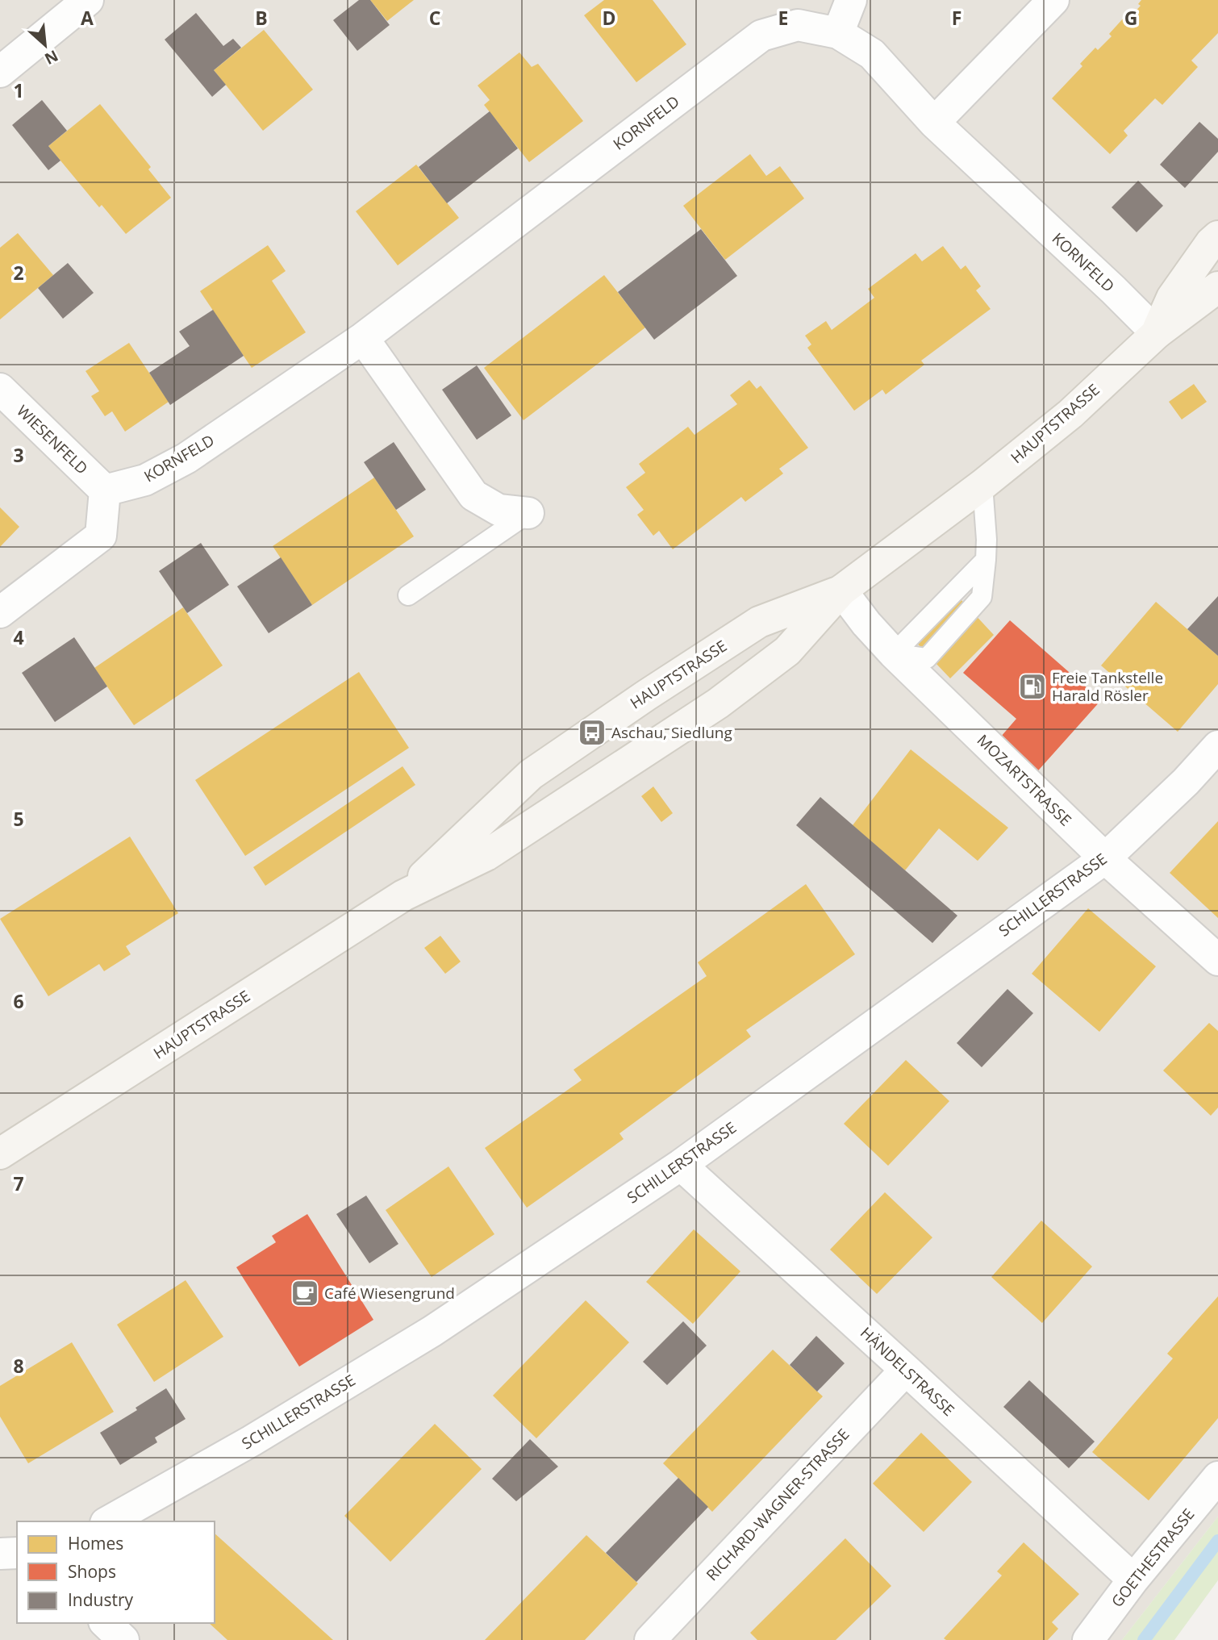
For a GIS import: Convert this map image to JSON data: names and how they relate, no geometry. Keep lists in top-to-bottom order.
{
  "streets": {
    "main road": ["HAUPTSTRASSE"],
    "street": [
      "KORNFELD",
      "WIESENFELD",
      "MOZARTSTRASSE",
      "SCHILLERSTRASSE",
      "HÄNDELSTRASSE",
      "RICHARD-WAGNER-STRASSE",
      "GOETHESTRASSE"
    ]
  },
  "crossings": [
    ["KORNFELD", "HAUPTSTRASSE"],
    ["KORNFELD", "WIESENFELD"],
    ["HAUPTSTRASSE", "MOZARTSTRASSE"],
    ["MOZARTSTRASSE", "SCHILLERSTRASSE"],
    ["SCHILLERSTRASSE", "HÄNDELSTRASSE"],
    ["HÄNDELSTRASSE", "RICHARD-WAGNER-STRASSE"],
    ["HÄNDELSTRASSE", "GOETHESTRASSE"]
  ],
  "places": {
    "fuel station": ["Freie Tankstelle Harald Rösler"],
    "bus stop": ["Aschau, Siedlung"],
    "cafe": ["Café Wiesengrund"]
  },
  "legend": ["Homes", "Shops", "Industry"],
  "north": "bottom right",
  "grid": {
    "columns": [
      "A",
      "B",
      "C",
      "D",
      "E",
      "F",
      "G"
    ],
    "rows": [
      "1",
      "2",
      "3",
      "4",
      "5",
      "6",
      "7",
      "8"
    ]
  }
}
